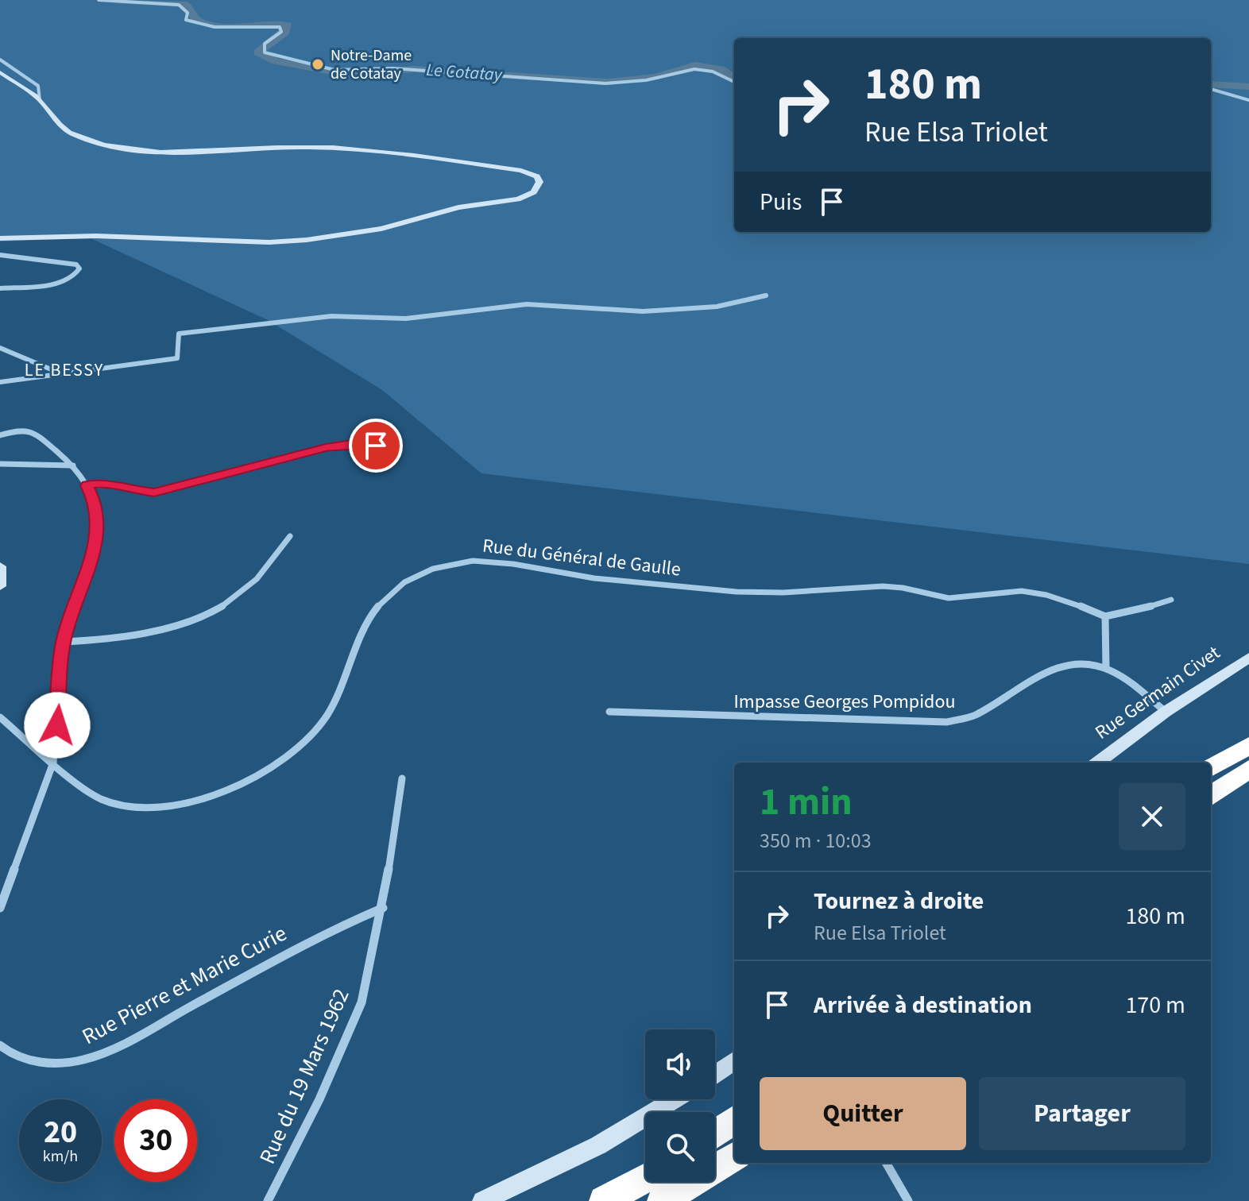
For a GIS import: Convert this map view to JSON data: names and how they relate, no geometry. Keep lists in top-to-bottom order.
{
  "streets": {
    "street": [
      "Rue du Général de Gaulle",
      "Rue Germain Civet",
      "Impasse Georges Pompidou",
      "Rue Pierre et Marie Curie",
      "Rue du 19 Mars 1962"
    ]
  },
  "crossings": [
    ["Rue Pierre et Marie Curie", "Rue du 19 Mars 1962"]
  ],
  "districts": ["LE BESSY"],
  "water": ["Le Cotatay"],
  "places": ["Notre-Dame de Cotatay"],
  "page": {
    "turn": ["180 m", "Rue Elsa Triolet"],
    "then": "Puis",
    "heading": ["1 min", "350 m · 10:03"],
    "list": [
      {
        "name": "Tournez à droite",
        "note": "Rue Elsa Triolet",
        "value": "180 m"
      },
      {
        "name": "Arrivée à destination",
        "value": "170 m"
      }
    ],
    "buttons": ["Quitter", "Partager"],
    "speed": "20 km/h",
    "limit": "30"
  }
}
